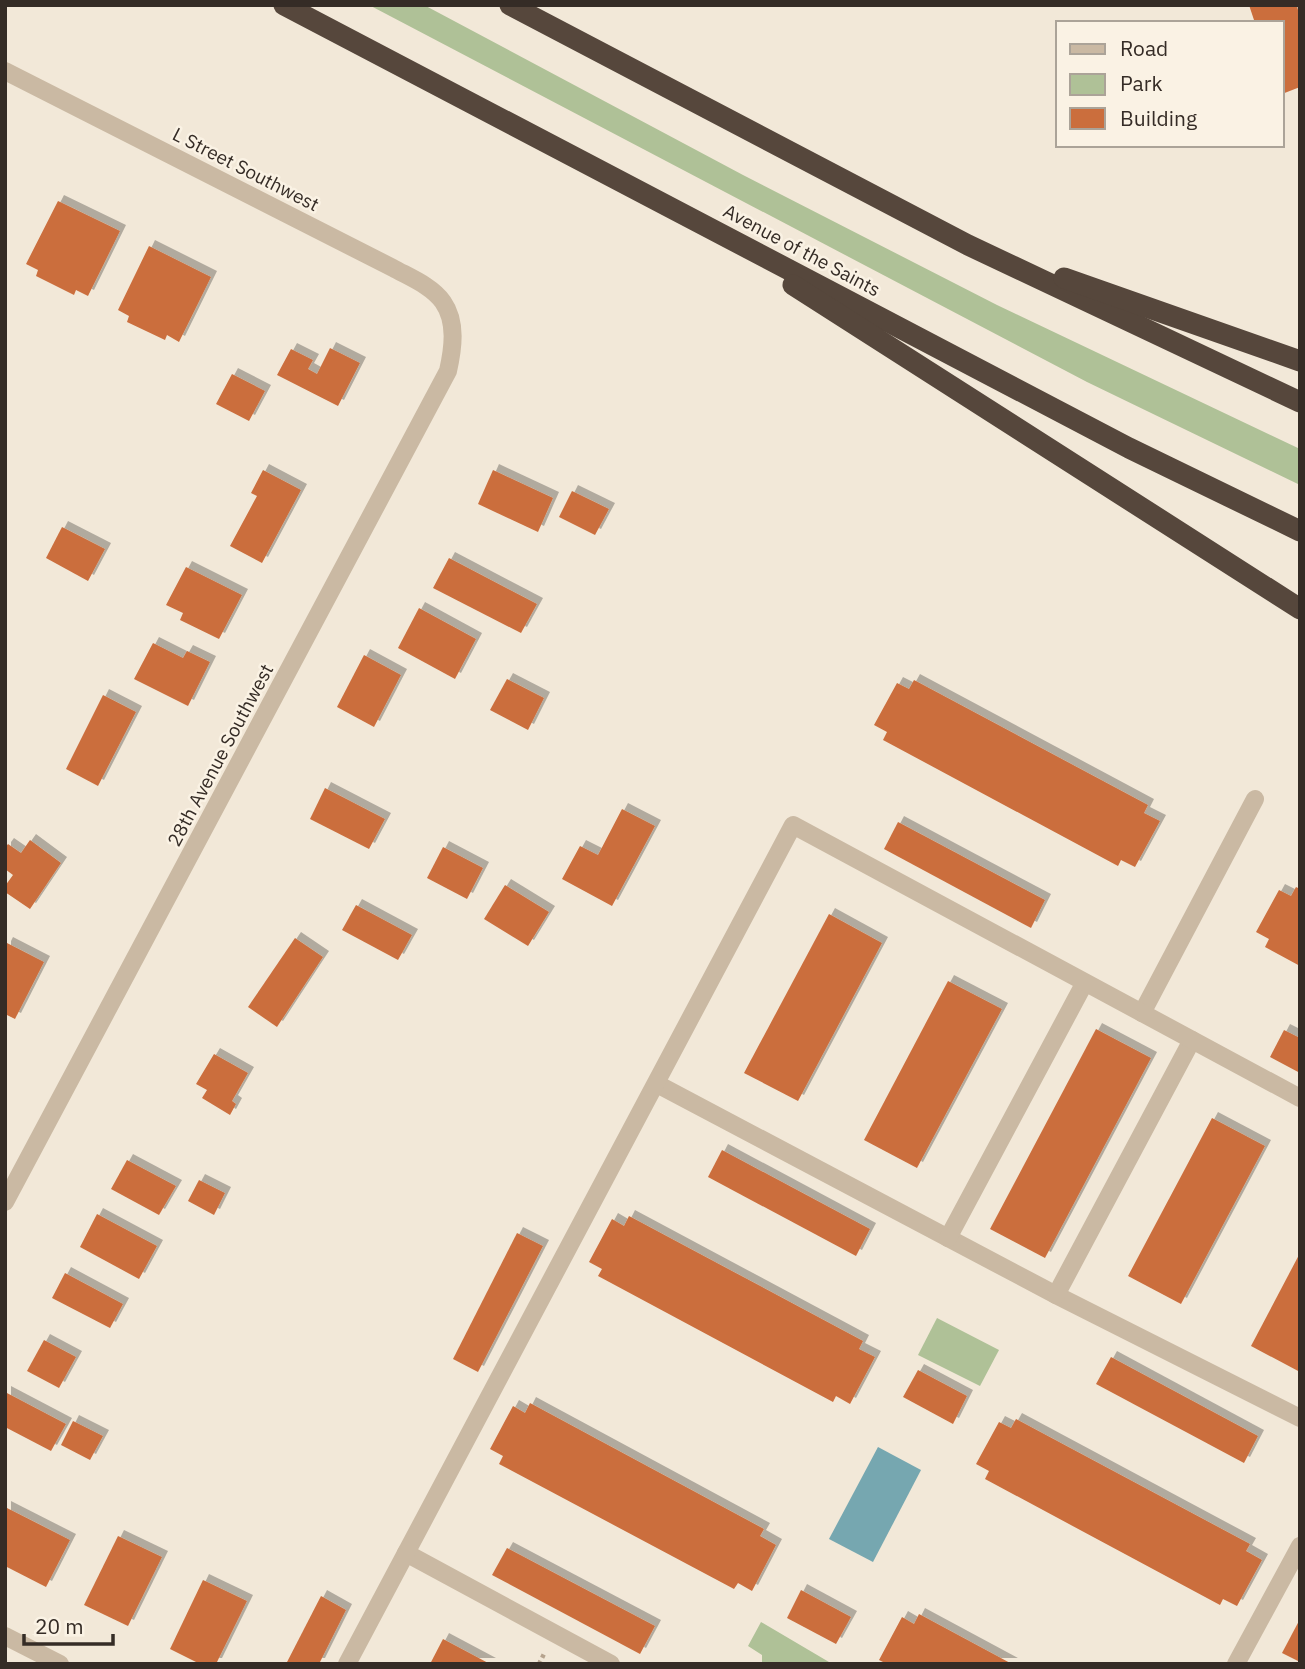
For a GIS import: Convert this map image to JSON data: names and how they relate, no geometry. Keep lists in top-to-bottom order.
{
  "streets": {
    "highway": ["Avenue of the Saints"],
    "street": ["L Street Southwest", "28th Avenue Southwest"]
  },
  "crossings": [
    ["L Street Southwest", "28th Avenue Southwest"]
  ],
  "legend": ["Road", "Park", "Building"],
  "scale_bar": "20 m"
}
